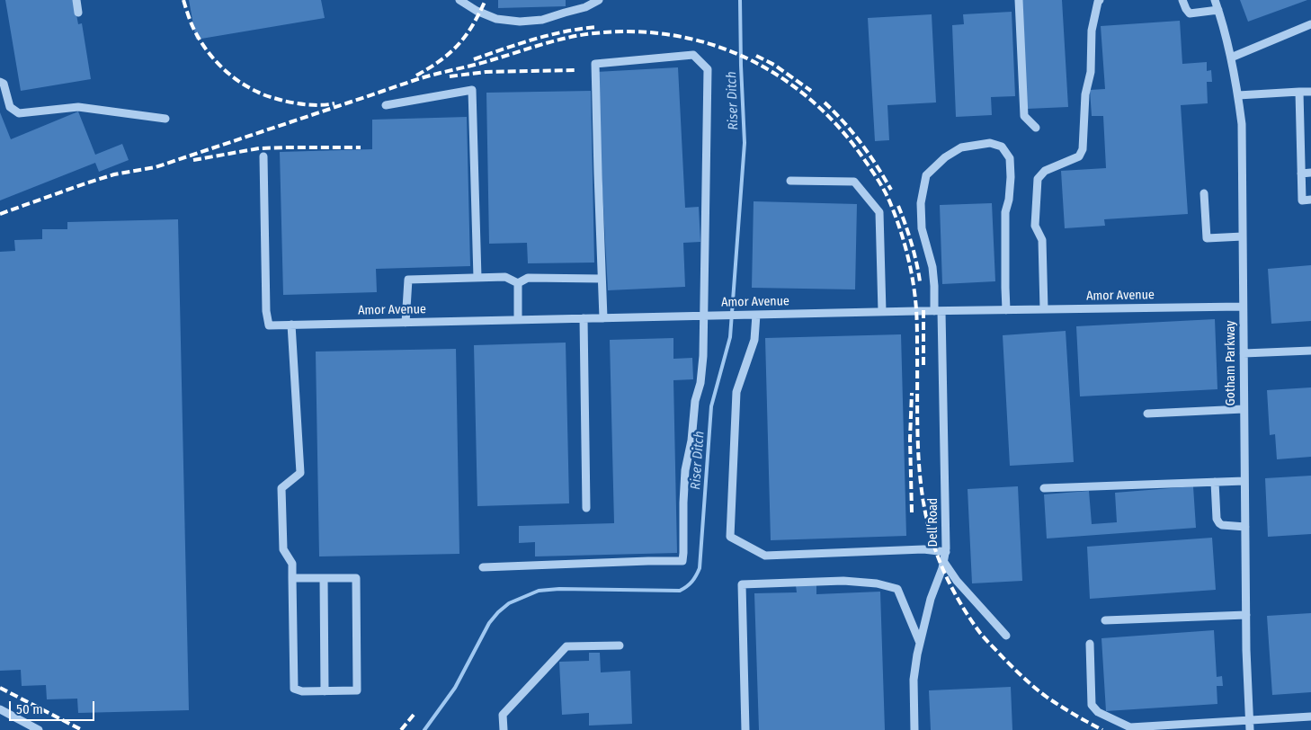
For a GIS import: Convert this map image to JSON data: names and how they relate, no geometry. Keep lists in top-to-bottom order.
{
  "streets": {
    "street": ["Amor Avenue", "Gotham Parkway", "Dell Road"]
  },
  "crossings": [
    ["Amor Avenue", "Gotham Parkway"],
    ["Amor Avenue", "Dell Road"]
  ],
  "water": ["Riser Ditch"],
  "scale_bar": "50 m"
}
